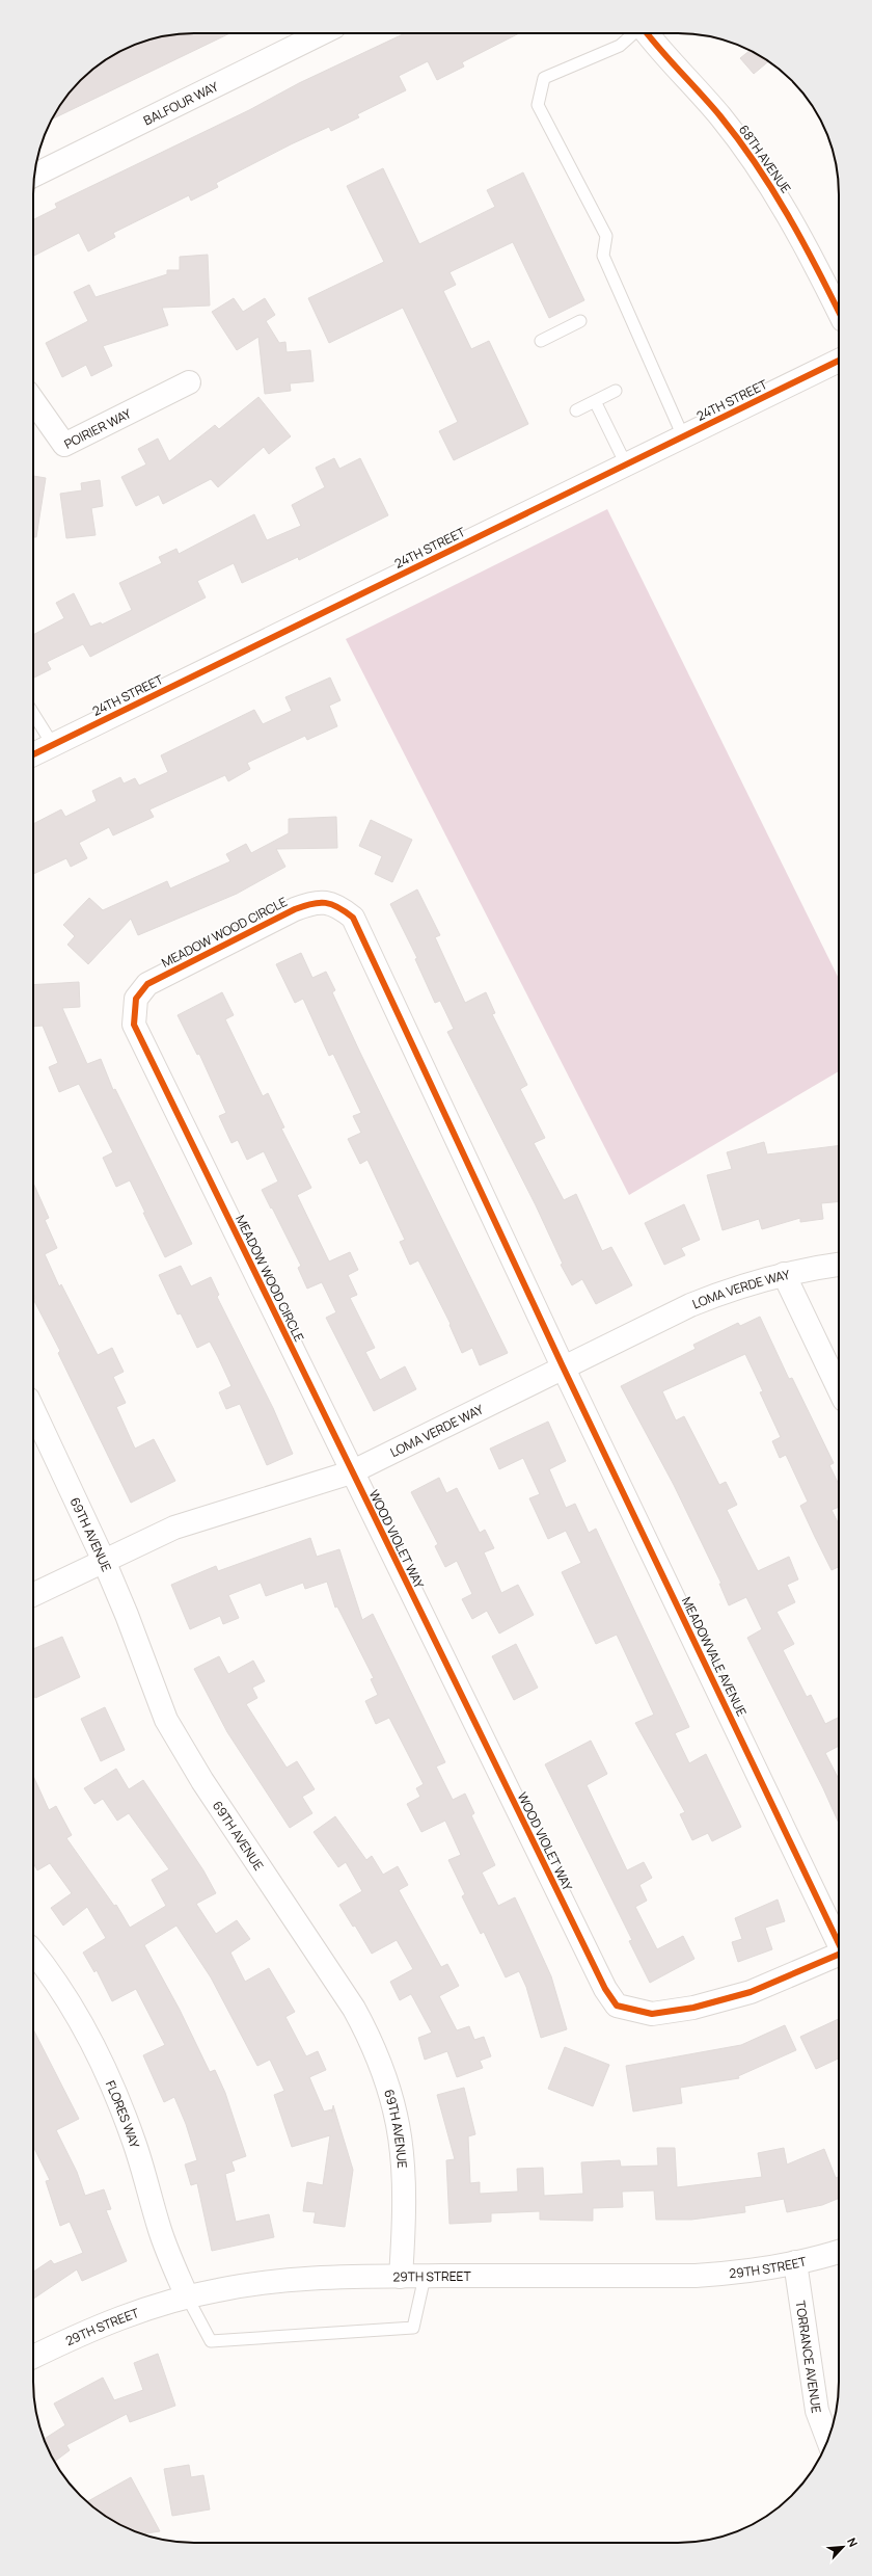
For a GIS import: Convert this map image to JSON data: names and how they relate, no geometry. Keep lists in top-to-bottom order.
{
  "streets": {
    "street": [
      "BALFOUR WAY",
      "68TH AVENUE",
      "24TH STREET",
      "POIRIER WAY",
      "MEADOW WOOD CIRCLE",
      "LOMA VERDE WAY",
      "69TH AVENUE",
      "WOOD VIOLET WAY",
      "MEADOWVALE AVENUE",
      "FLORES WAY",
      "29TH STREET",
      "TORRANCE AVENUE"
    ]
  },
  "crossings": [
    ["MEADOW WOOD CIRCLE", "LOMA VERDE WAY"],
    ["MEADOW WOOD CIRCLE", "WOOD VIOLET WAY"],
    ["MEADOW WOOD CIRCLE", "MEADOWVALE AVENUE"],
    ["LOMA VERDE WAY", "69TH AVENUE"],
    ["LOMA VERDE WAY", "WOOD VIOLET WAY"],
    ["LOMA VERDE WAY", "MEADOWVALE AVENUE"],
    ["69TH AVENUE", "29TH STREET"],
    ["FLORES WAY", "29TH STREET"],
    ["29TH STREET", "TORRANCE AVENUE"]
  ],
  "north": "top right"
}
